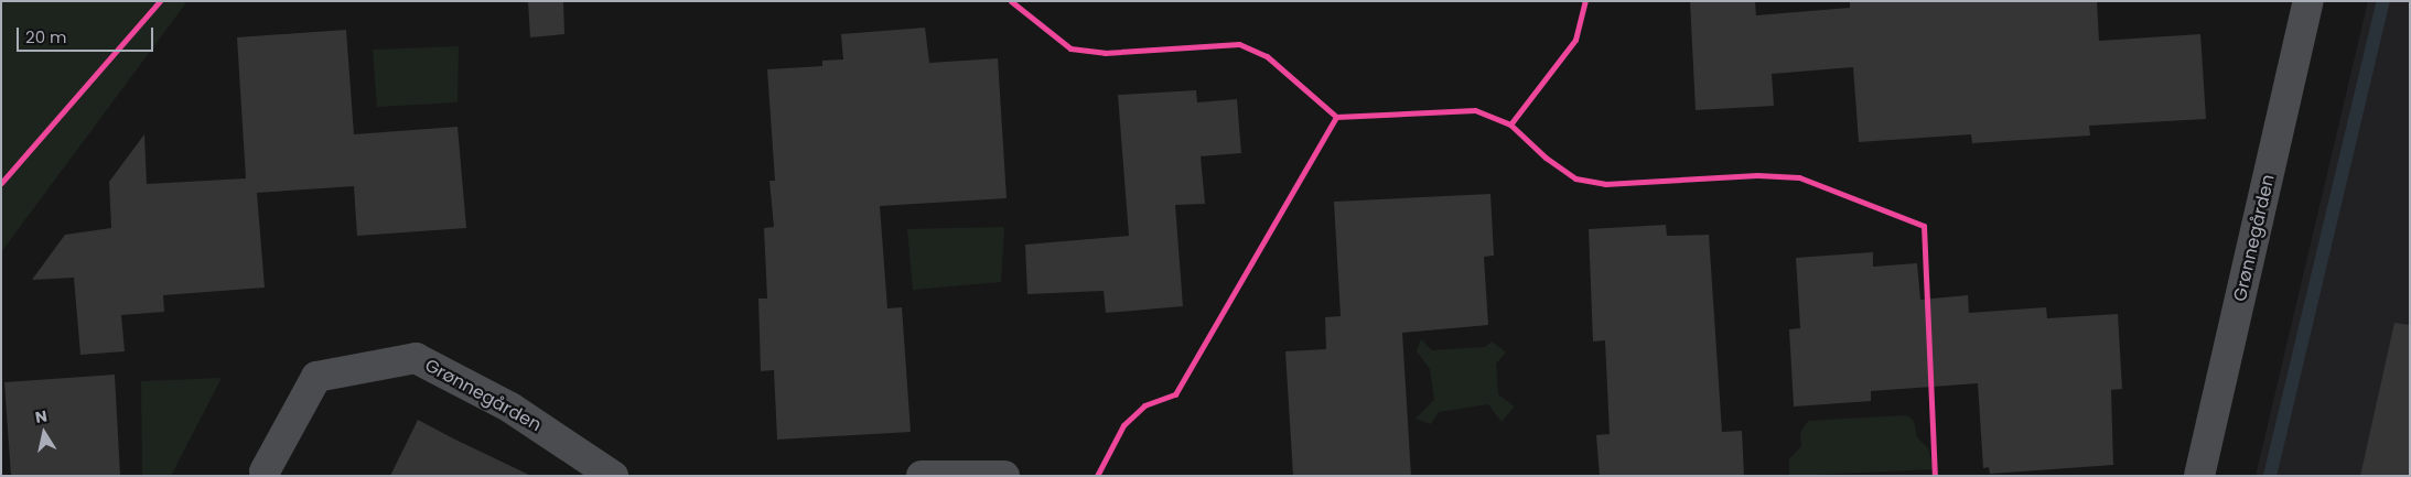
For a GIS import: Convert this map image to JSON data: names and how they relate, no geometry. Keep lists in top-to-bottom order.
{
  "streets": {
    "street": ["Grønnegården"]
  },
  "scale_bar": "20 m",
  "north": "top"
}
